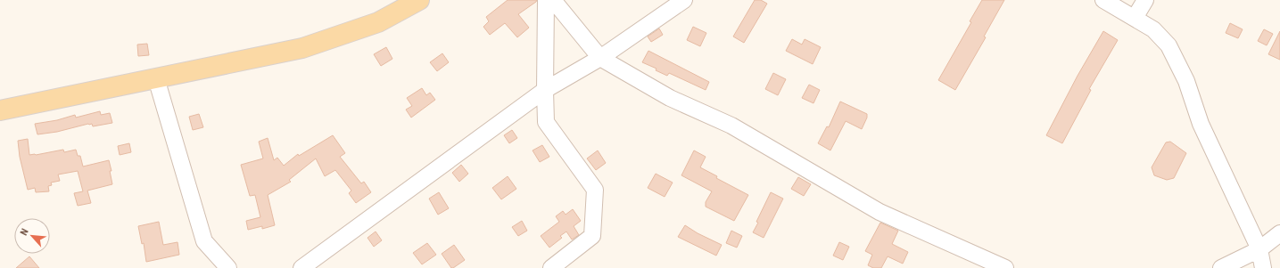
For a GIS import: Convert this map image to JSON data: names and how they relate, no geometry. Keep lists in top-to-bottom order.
{
  "north": "top left"
}
